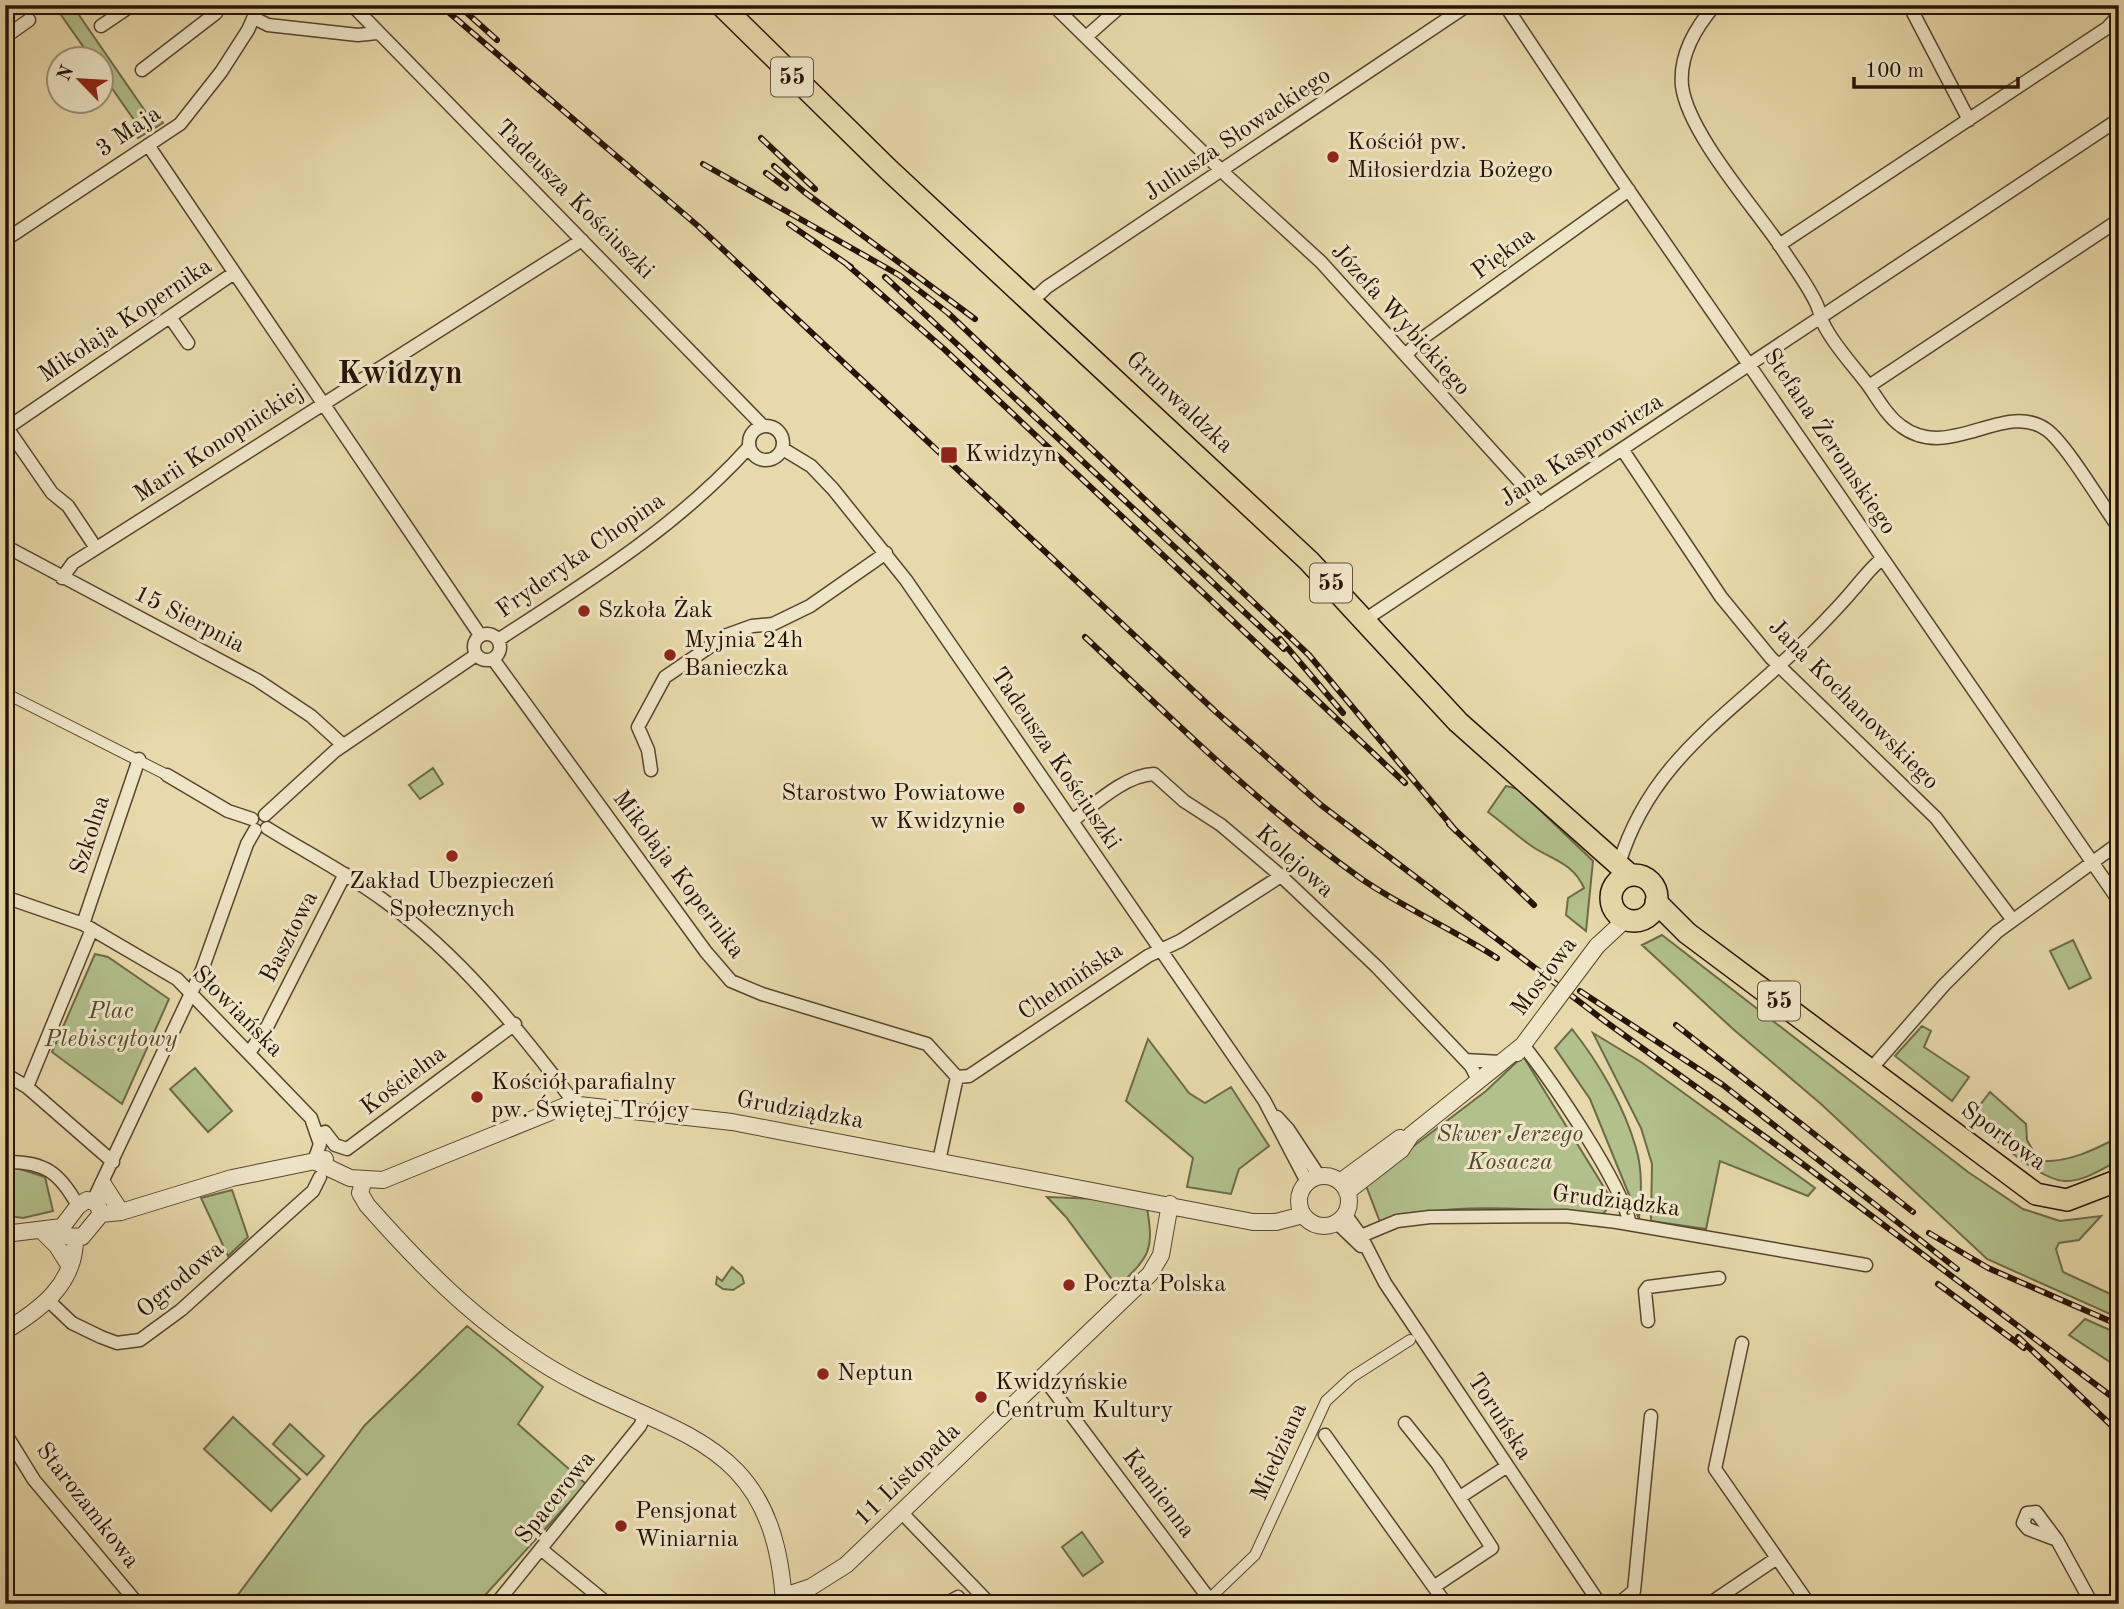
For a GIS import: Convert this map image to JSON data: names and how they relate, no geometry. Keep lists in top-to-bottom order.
{
  "streets": {
    "main road": ["55", "Grunwaldzka", "Sportowa"],
    "street": [
      "3 Maja",
      "Juliusza Słowackiego",
      "Tadeusza Kościuszki",
      "Piękna",
      "Józefa Wybickiego",
      "Mikołaja Kopernika",
      "Stefana Żeromskiego",
      "Marii Konopnickiej",
      "Jana Kasprowicza",
      "Fryderyka Chopina",
      "15 Sierpnia",
      "Jana Kochanowskiego",
      "Szkolna",
      "Kolejowa",
      "Basztowa",
      "Mostowa",
      "Chełmińska",
      "Słowiańska",
      "Kościelna",
      "Grudziądzka",
      "Ogrodowa",
      "Toruńska",
      "Miedziana",
      "11 Listopada",
      "Kamienna",
      "Spacerowa",
      "Starozamkowa"
    ]
  },
  "crossings": [
    ["55", "Grunwaldzka"],
    ["55", "Mostowa"],
    ["55", "Sportowa"],
    ["3 Maja", "Mikołaja Kopernika"],
    ["Juliusza Słowackiego", "Józefa Wybickiego"],
    ["Juliusza Słowackiego", "Grunwaldzka"],
    ["Tadeusza Kościuszki", "Marii Konopnickiej"],
    ["Tadeusza Kościuszki", "Fryderyka Chopina"],
    ["Tadeusza Kościuszki", "Kolejowa"],
    ["Tadeusza Kościuszki", "Chełmińska"],
    ["Piękna", "Józefa Wybickiego"],
    ["Piękna", "Stefana Żeromskiego"],
    ["Józefa Wybickiego", "Jana Kasprowicza"],
    ["Mikołaja Kopernika", "Marii Konopnickiej"],
    ["Mikołaja Kopernika", "Fryderyka Chopina"],
    ["Mikołaja Kopernika", "Chełmińska"],
    ["Grunwaldzka", "Jana Kasprowicza"],
    ["Grunwaldzka", "Mostowa"],
    ["Stefana Żeromskiego", "Jana Kasprowicza"],
    ["Marii Konopnickiej", "15 Sierpnia"],
    ["Jana Kasprowicza", "Jana Kochanowskiego"],
    ["Szkolna", "Słowiańska"],
    ["Kolejowa", "Mostowa"],
    ["Kolejowa", "Chełmińska"],
    ["Basztowa", "Słowiańska"],
    ["Słowiańska", "Kościelna"],
    ["Grudziądzka", "Toruńska"],
    ["Grudziądzka", "11 Listopada"],
    ["Miedziana", "Kamienna"],
    ["11 Listopada", "Kamienna"]
  ],
  "districts": ["Kwidzyn"],
  "parks": ["Plac Plebiscytowy", "Skwer Jerzego Kosacza"],
  "places": {
    "other": [
      "Kościół pw. Miłosierdzia Bożego",
      "Szkoła Żak",
      "Myjnia 24h Banieczka",
      "Starostwo Powiatowe w Kwidzynie",
      "Zakład Ubezpieczeń Społecznych",
      "Kościół parafialny pw. Świętej Trójcy",
      "Poczta Polska",
      "Neptun",
      "Kwidzyńskie Centrum Kultury",
      "Pensjonat Winiarnia"
    ],
    "transit": ["Kwidzyn"]
  },
  "scale_bar": "100 m",
  "north": "top left"
}
